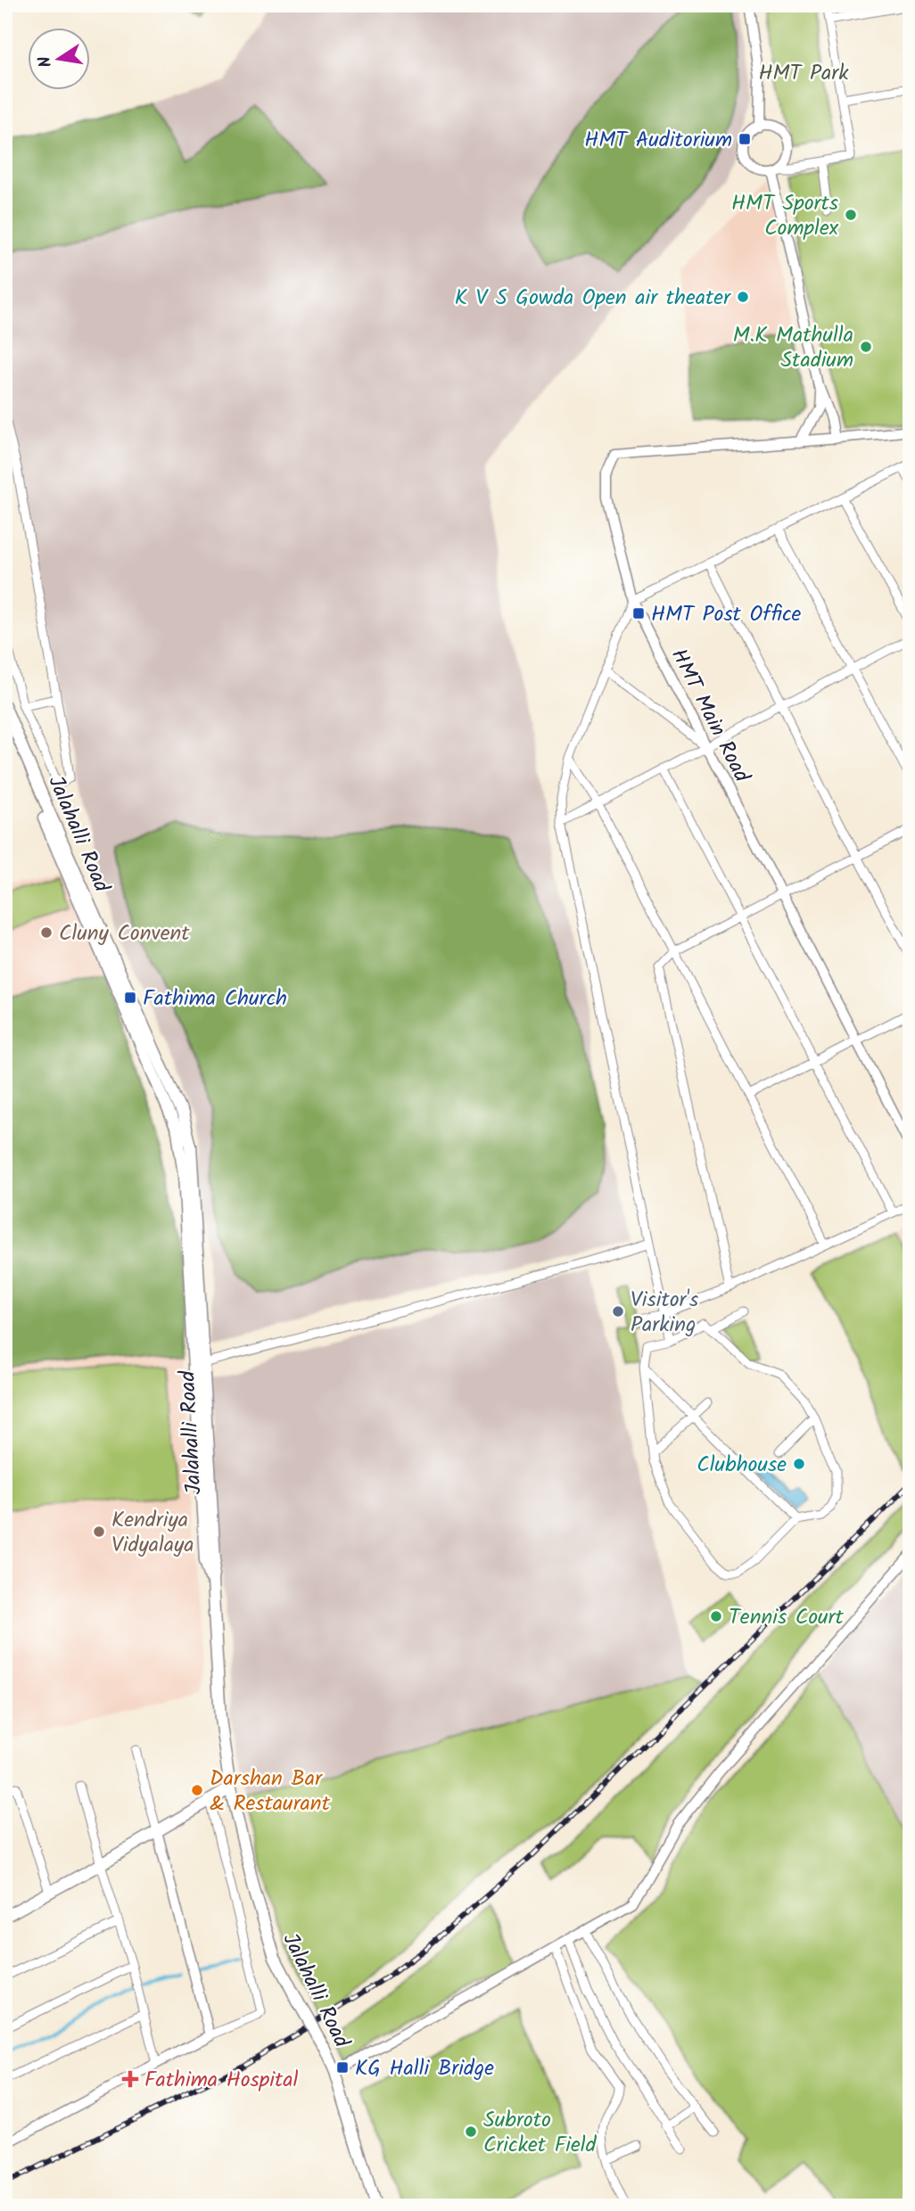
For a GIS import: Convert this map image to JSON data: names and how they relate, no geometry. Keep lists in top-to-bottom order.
{
  "streets": {
    "main road": ["Jalahalli Road"],
    "street": ["HMT Main Road"]
  },
  "parks": ["HMT Park"],
  "places": {
    "transit": [
      "HMT Auditorium",
      "HMT Post Office",
      "Fathima Church",
      "KG Halli Bridge"
    ],
    "other": [
      "HMT Sports Complex",
      "K V S Gowda Open air theater",
      "M.K Mathulla Stadium",
      "Cluny Convent",
      "Visitor's Parking",
      "Clubhouse",
      "Kendriya Vidyalaya",
      "Tennis Court",
      "Darshan Bar & Restaurant",
      "Subroto Cricket Field"
    ],
    "health": ["Fathima Hospital"]
  },
  "north": "left"
}
